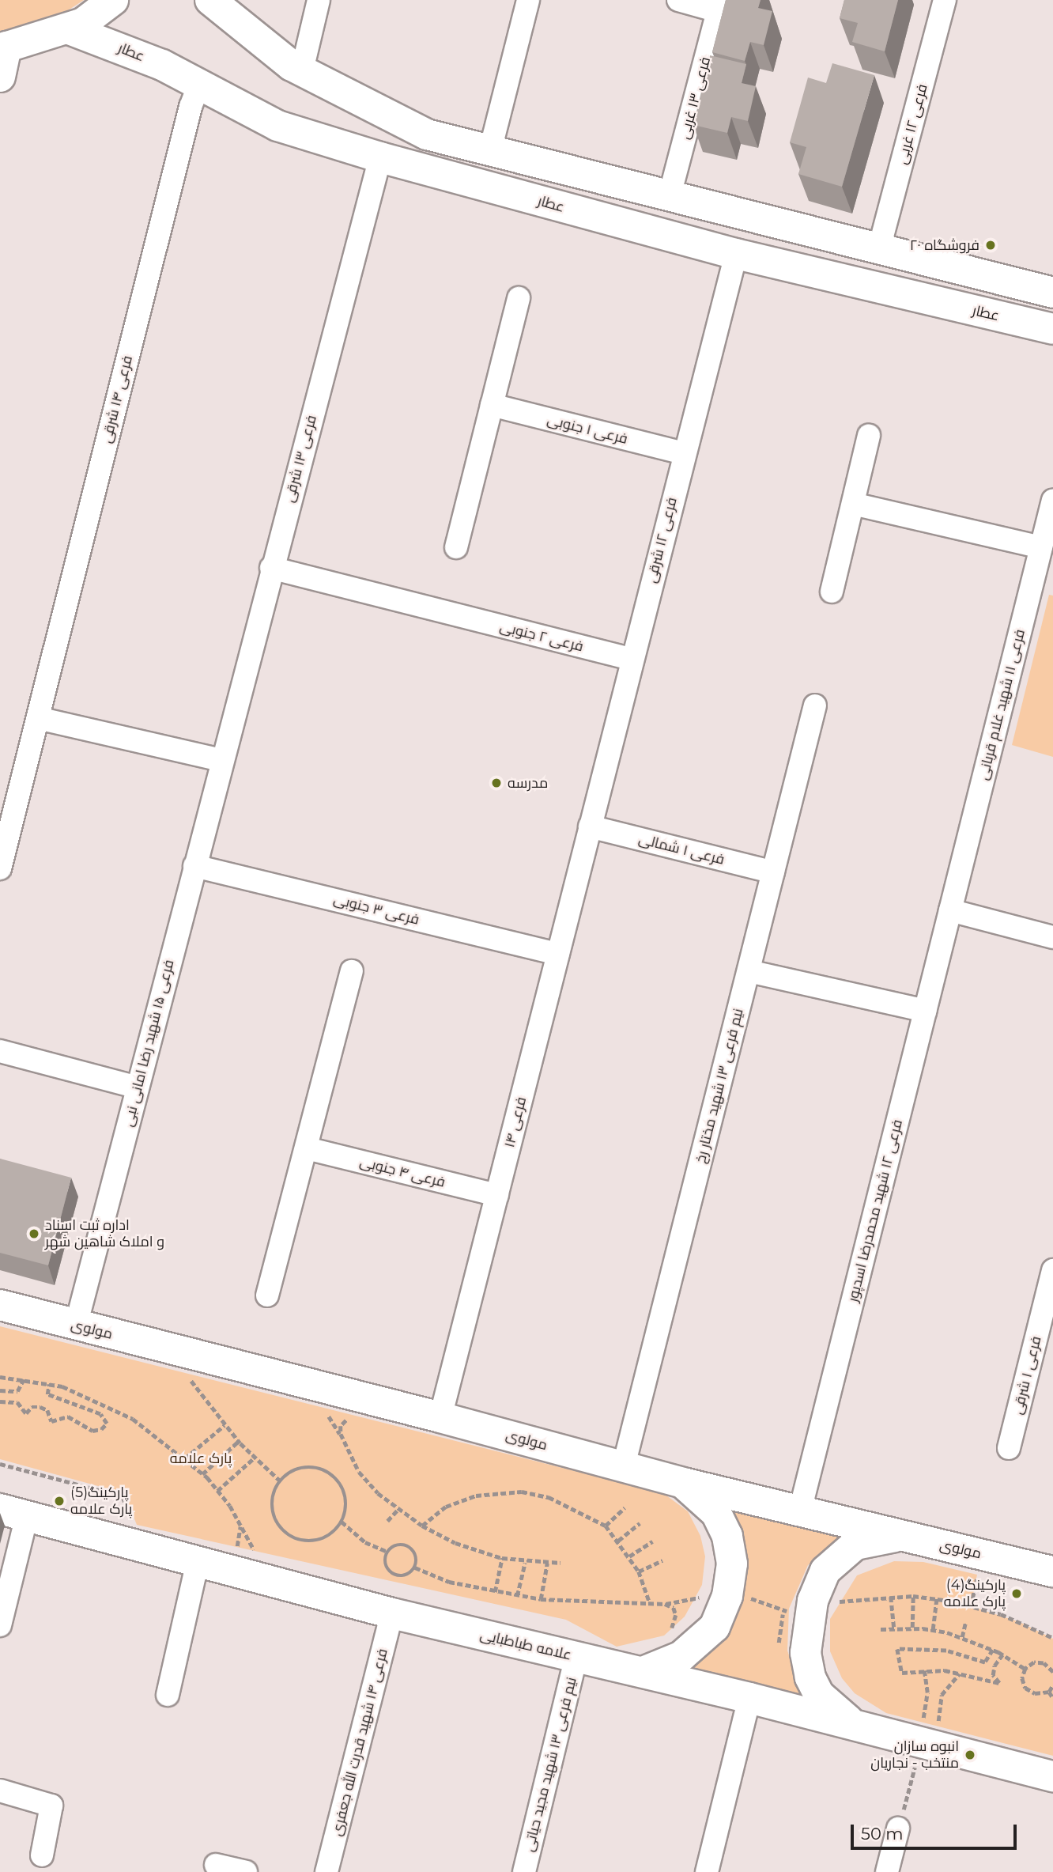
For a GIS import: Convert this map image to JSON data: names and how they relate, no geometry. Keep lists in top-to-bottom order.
{
  "streets": {
    "street": [
      "عطار",
      "فرعی ۱۳ غربی",
      "فرعی ۱۲ غربی",
      "فرعی ۱۴ شرقی",
      "فرعی ۱ جنوبی",
      "فرعی ۱۳ شرقی",
      "فرعی ۱۲ شرقی",
      "فرعی ۲ جنوبی",
      "فرعی ۱۱ شهید غلام قربانی",
      "فرعی ۱ شمالی",
      "فرعی ۳ جنوبی",
      "فرعی ۱۵ شهید رضا امانی نبی",
      "نیم فرعی ۱۳ شهید مختار رخ",
      "فرعی ۱۴",
      "فرعی ۴ جنوبی",
      "فرعی ۱۲ شهید محمدرضا اسدپور",
      "مولوی",
      "فرعی ۱ شرقی",
      "علامه طباطبایی",
      "فرعی ۱۴ شهید قدرت الله جعفری",
      "نیم فرعی ۱۳ شهید مجید حیاتی"
    ]
  },
  "crossings": [
    ["عطار", "فرعی ۱۴ شرقی"],
    ["عطار", "فرعی ۱۳ شرقی"],
    ["عطار", "فرعی ۱۲ شرقی"],
    ["فرعی ۱ جنوبی", "فرعی ۱۲ شرقی"],
    ["فرعی ۱۳ شرقی", "فرعی ۲ جنوبی"],
    ["فرعی ۱۳ شرقی", "فرعی ۱۵ شهید رضا امانی نبی"],
    ["فرعی ۱۲ شرقی", "فرعی ۲ جنوبی"],
    ["فرعی ۱۲ شرقی", "فرعی ۱ شمالی"],
    ["فرعی ۱۲ شرقی", "فرعی ۱۴"],
    ["فرعی ۱۱ شهید غلام قربانی", "فرعی ۱۲ شهید محمدرضا اسدپور"],
    ["فرعی ۱ شمالی", "نیم فرعی ۱۳ شهید مختار رخ"],
    ["فرعی ۱ شمالی", "فرعی ۱۴"],
    ["فرعی ۳ جنوبی", "فرعی ۱۵ شهید رضا امانی نبی"],
    ["فرعی ۳ جنوبی", "فرعی ۱۴"],
    ["فرعی ۱۵ شهید رضا امانی نبی", "مولوی"],
    ["نیم فرعی ۱۳ شهید مختار رخ", "مولوی"],
    ["فرعی ۱۴", "فرعی ۴ جنوبی"],
    ["فرعی ۱۴", "مولوی"],
    ["فرعی ۱۲ شهید محمدرضا اسدپور", "مولوی"],
    ["علامه طباطبایی", "فرعی ۱۴ شهید قدرت الله جعفری"],
    ["علامه طباطبایی", "نیم فرعی ۱۳ شهید مجید حیاتی"]
  ],
  "parks": ["پارک علامه"],
  "places": [
    "فروشگاه ۲۰",
    "مدرسه",
    "اداره ثبت اسناد و املاک شاهین شهر",
    "پارکینگ(5) پارک علامه",
    "پارکینگ(4) پارک علامه",
    "انبوه سازان منتخب - نجاریان"
  ],
  "scale_bar": "50 m"
}
